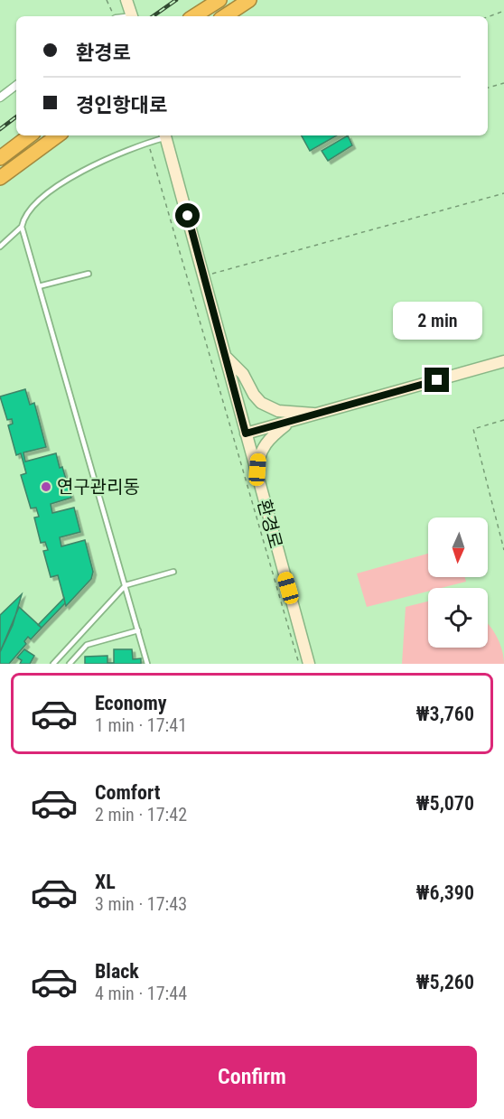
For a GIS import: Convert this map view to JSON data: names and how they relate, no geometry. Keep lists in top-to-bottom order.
{
  "streets": {
    "street": ["환경로"]
  },
  "places": ["연구관리동"],
  "north": "bottom",
  "page": {
    "banner": ["환경로", "경인항대로"],
    "bubble": "2 min",
    "list": [
      {
        "name": "Economy",
        "note": "1 min · 17:41",
        "value": "₩3,760"
      },
      {
        "name": "Comfort",
        "note": "2 min · 17:42",
        "value": "₩5,070"
      },
      {
        "name": "XL",
        "note": "3 min · 17:43",
        "value": "₩6,390"
      },
      {
        "name": "Black",
        "note": "4 min · 17:44",
        "value": "₩5,260"
      }
    ],
    "buttons": "Confirm"
  }
}
